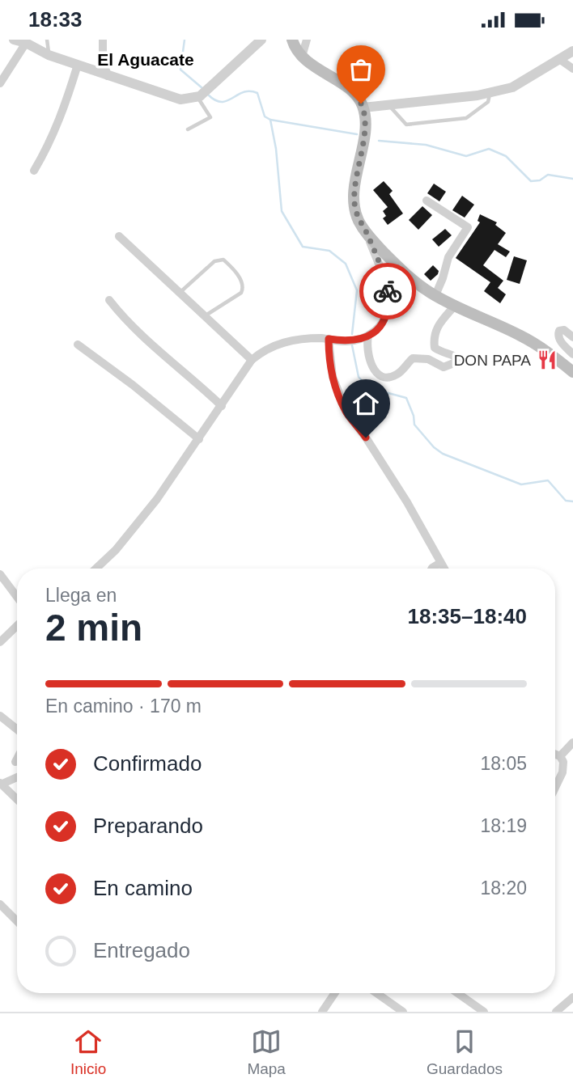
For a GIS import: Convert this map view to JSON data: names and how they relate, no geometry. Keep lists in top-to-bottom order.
{
  "districts": ["El Aguacate"],
  "places": {
    "restaurant": ["DON PAPA"]
  },
  "page": {
    "status": "18:33",
    "heading": ["2 min", "Llega en", "18:35–18:40"],
    "bar": "En camino · 170 m",
    "list": [
      ["Confirmado", "18:05"],
      ["Preparando", "18:19"],
      ["En camino", "18:20"],
      "Entregado"
    ],
    "tabs": ["Inicio", "Mapa", "Guardados"]
  }
}
